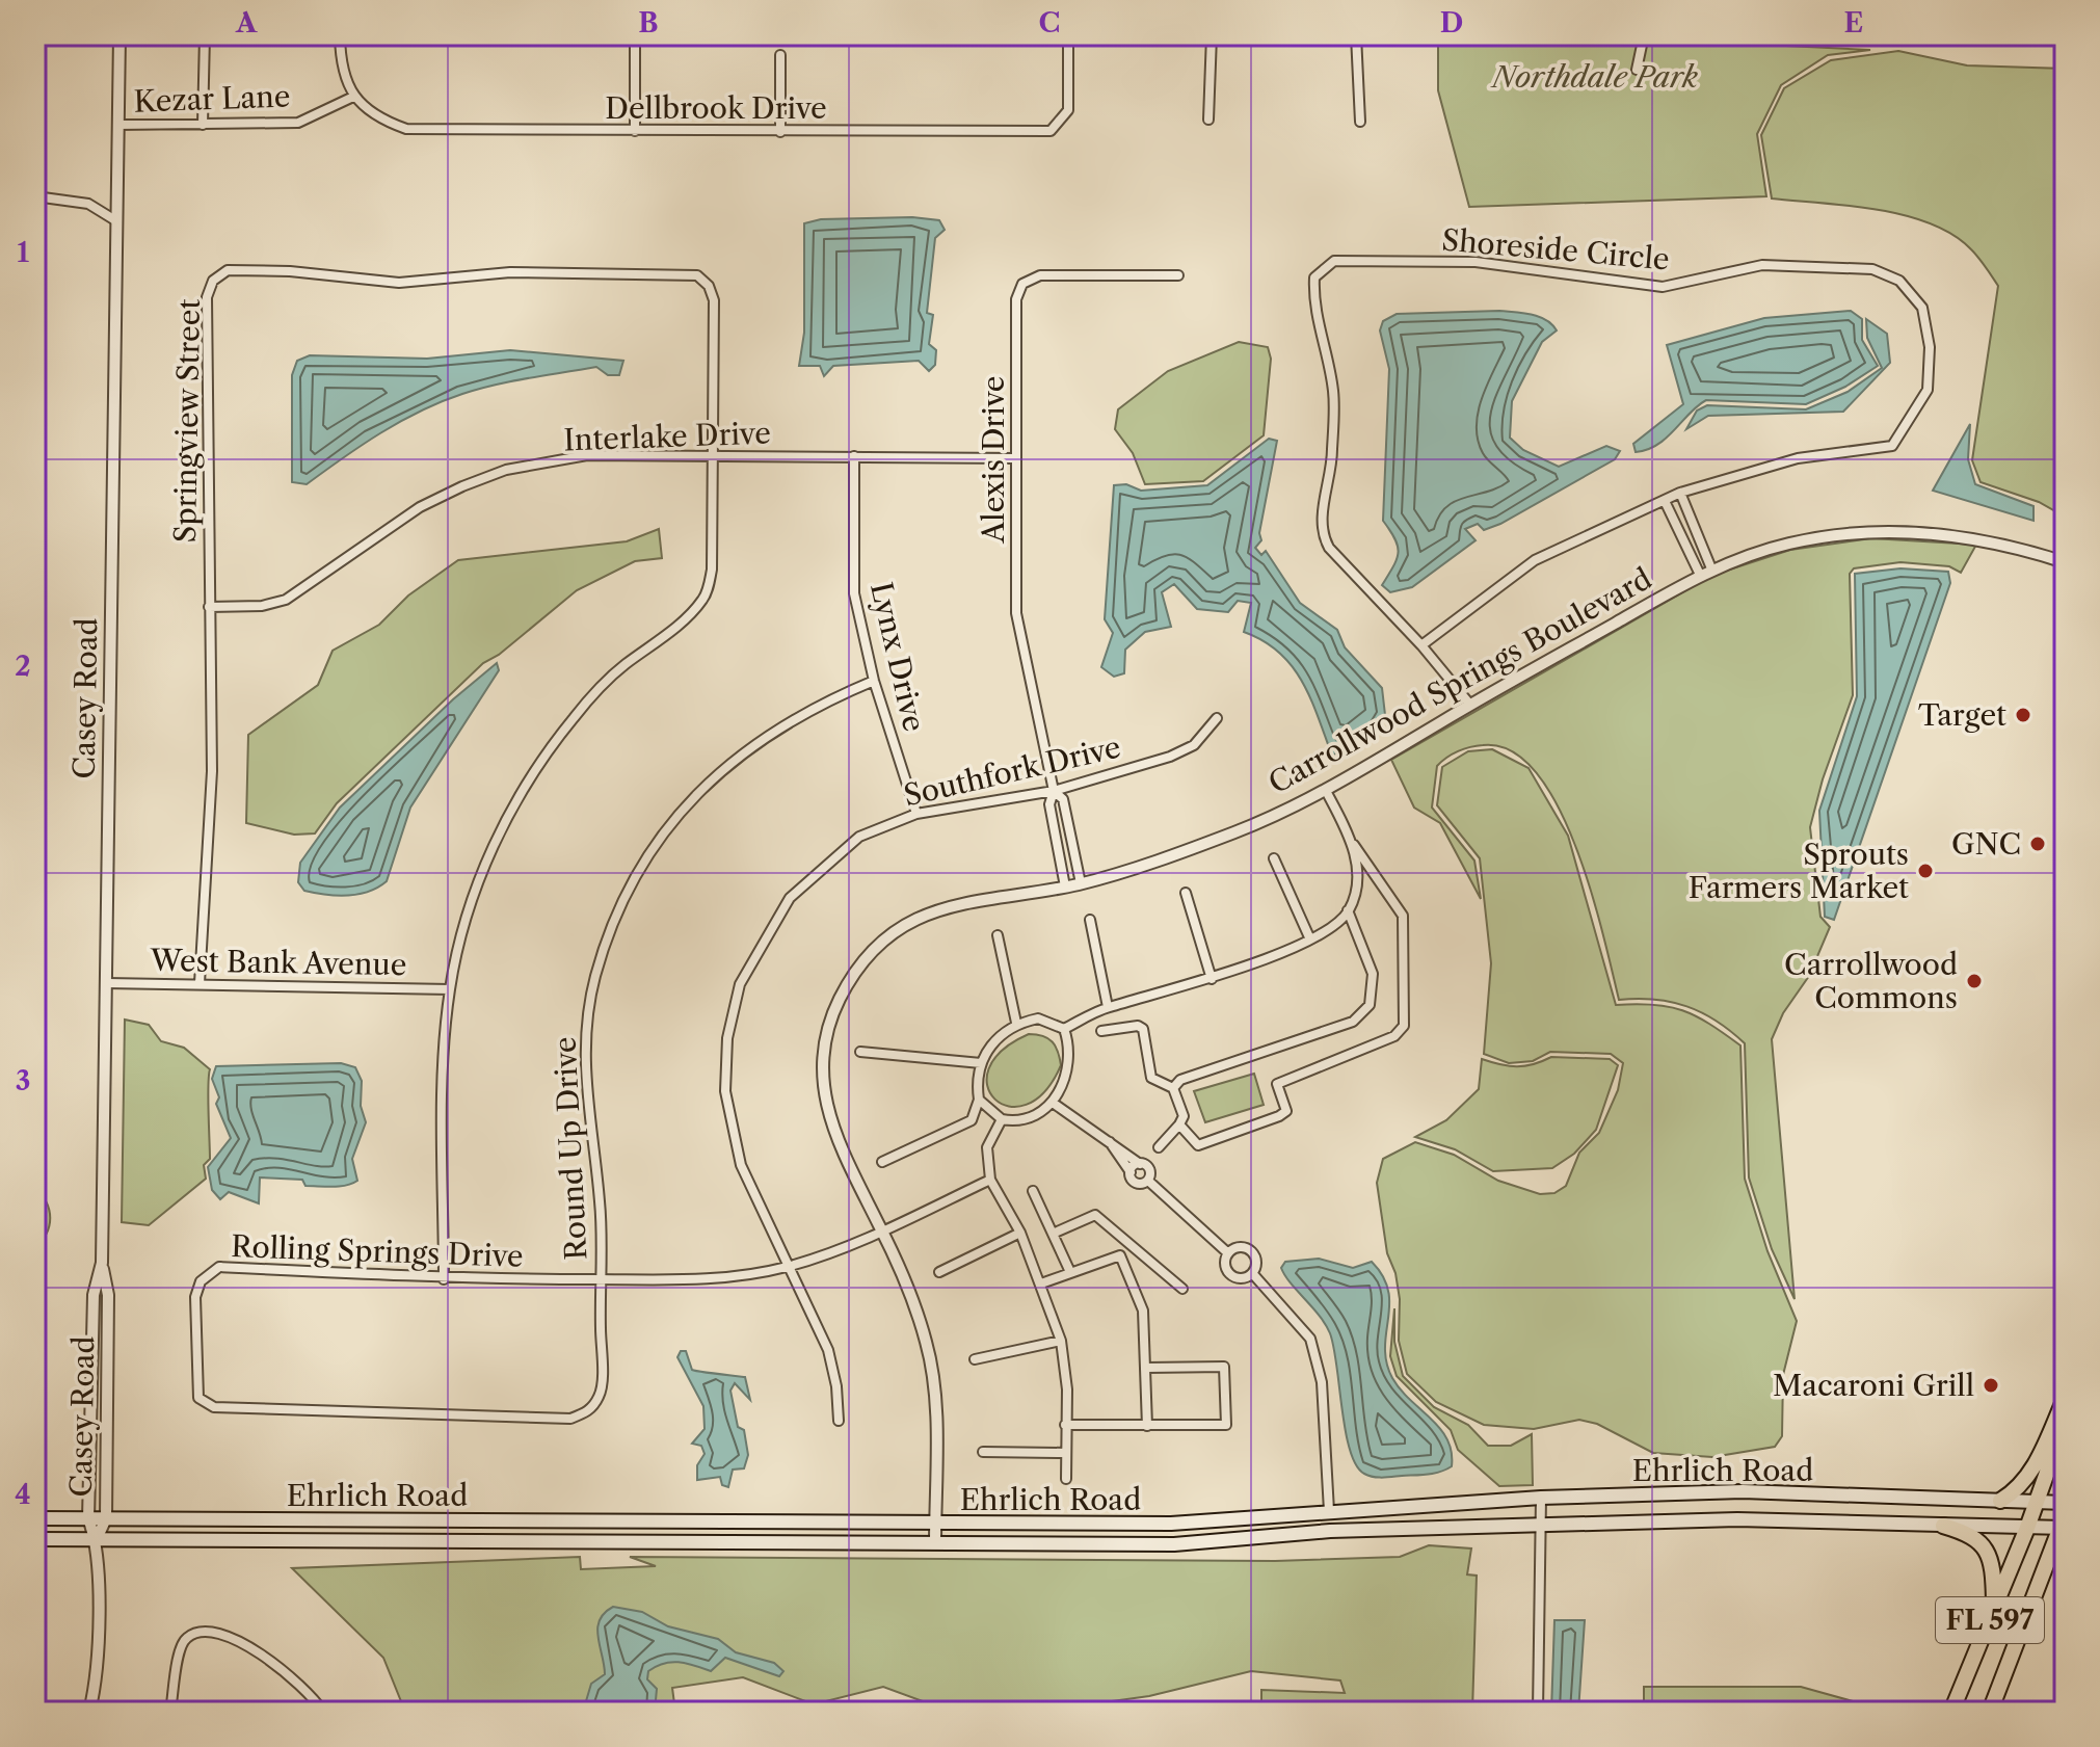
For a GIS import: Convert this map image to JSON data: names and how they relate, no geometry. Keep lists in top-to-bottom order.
{
  "streets": {
    "main road": ["Ehrlich Road", "FL 597"],
    "street": [
      "Kezar Lane",
      "Dellbrook Drive",
      "Shoreside Circle",
      "Springview Street",
      "Interlake Drive",
      "Alexis Drive",
      "Lynx Drive",
      "Carrollwood Springs Boulevard",
      "Casey Road",
      "Southfork Drive",
      "West Bank Avenue",
      "Round Up Drive",
      "Rolling Springs Drive"
    ]
  },
  "crossings": [
    ["Kezar Lane", "Dellbrook Drive"],
    ["Kezar Lane", "Casey Road"],
    ["Shoreside Circle", "Carrollwood Springs Boulevard"],
    ["Springview Street", "Interlake Drive"],
    ["Springview Street", "West Bank Avenue"],
    ["Interlake Drive", "Alexis Drive"],
    ["Interlake Drive", "Lynx Drive"],
    ["Alexis Drive", "Carrollwood Springs Boulevard"],
    ["Alexis Drive", "Southfork Drive"],
    ["Lynx Drive", "Southfork Drive"],
    ["Lynx Drive", "Round Up Drive"],
    ["Carrollwood Springs Boulevard", "Rolling Springs Drive"],
    ["Carrollwood Springs Boulevard", "Ehrlich Road"],
    ["Casey Road", "West Bank Avenue"],
    ["Casey Road", "Ehrlich Road"],
    ["Southfork Drive", "Rolling Springs Drive"],
    ["Round Up Drive", "Rolling Springs Drive"],
    ["Ehrlich Road", "FL 597"]
  ],
  "parks": ["Northdale Park"],
  "places": [
    "Target",
    "GNC",
    "Sprouts Farmers Market",
    "Carrollwood Commons",
    "Macaroni Grill"
  ],
  "grid": {
    "columns": [
      "A",
      "B",
      "C",
      "D",
      "E"
    ],
    "rows": [
      "1",
      "2",
      "3",
      "4"
    ]
  }
}
